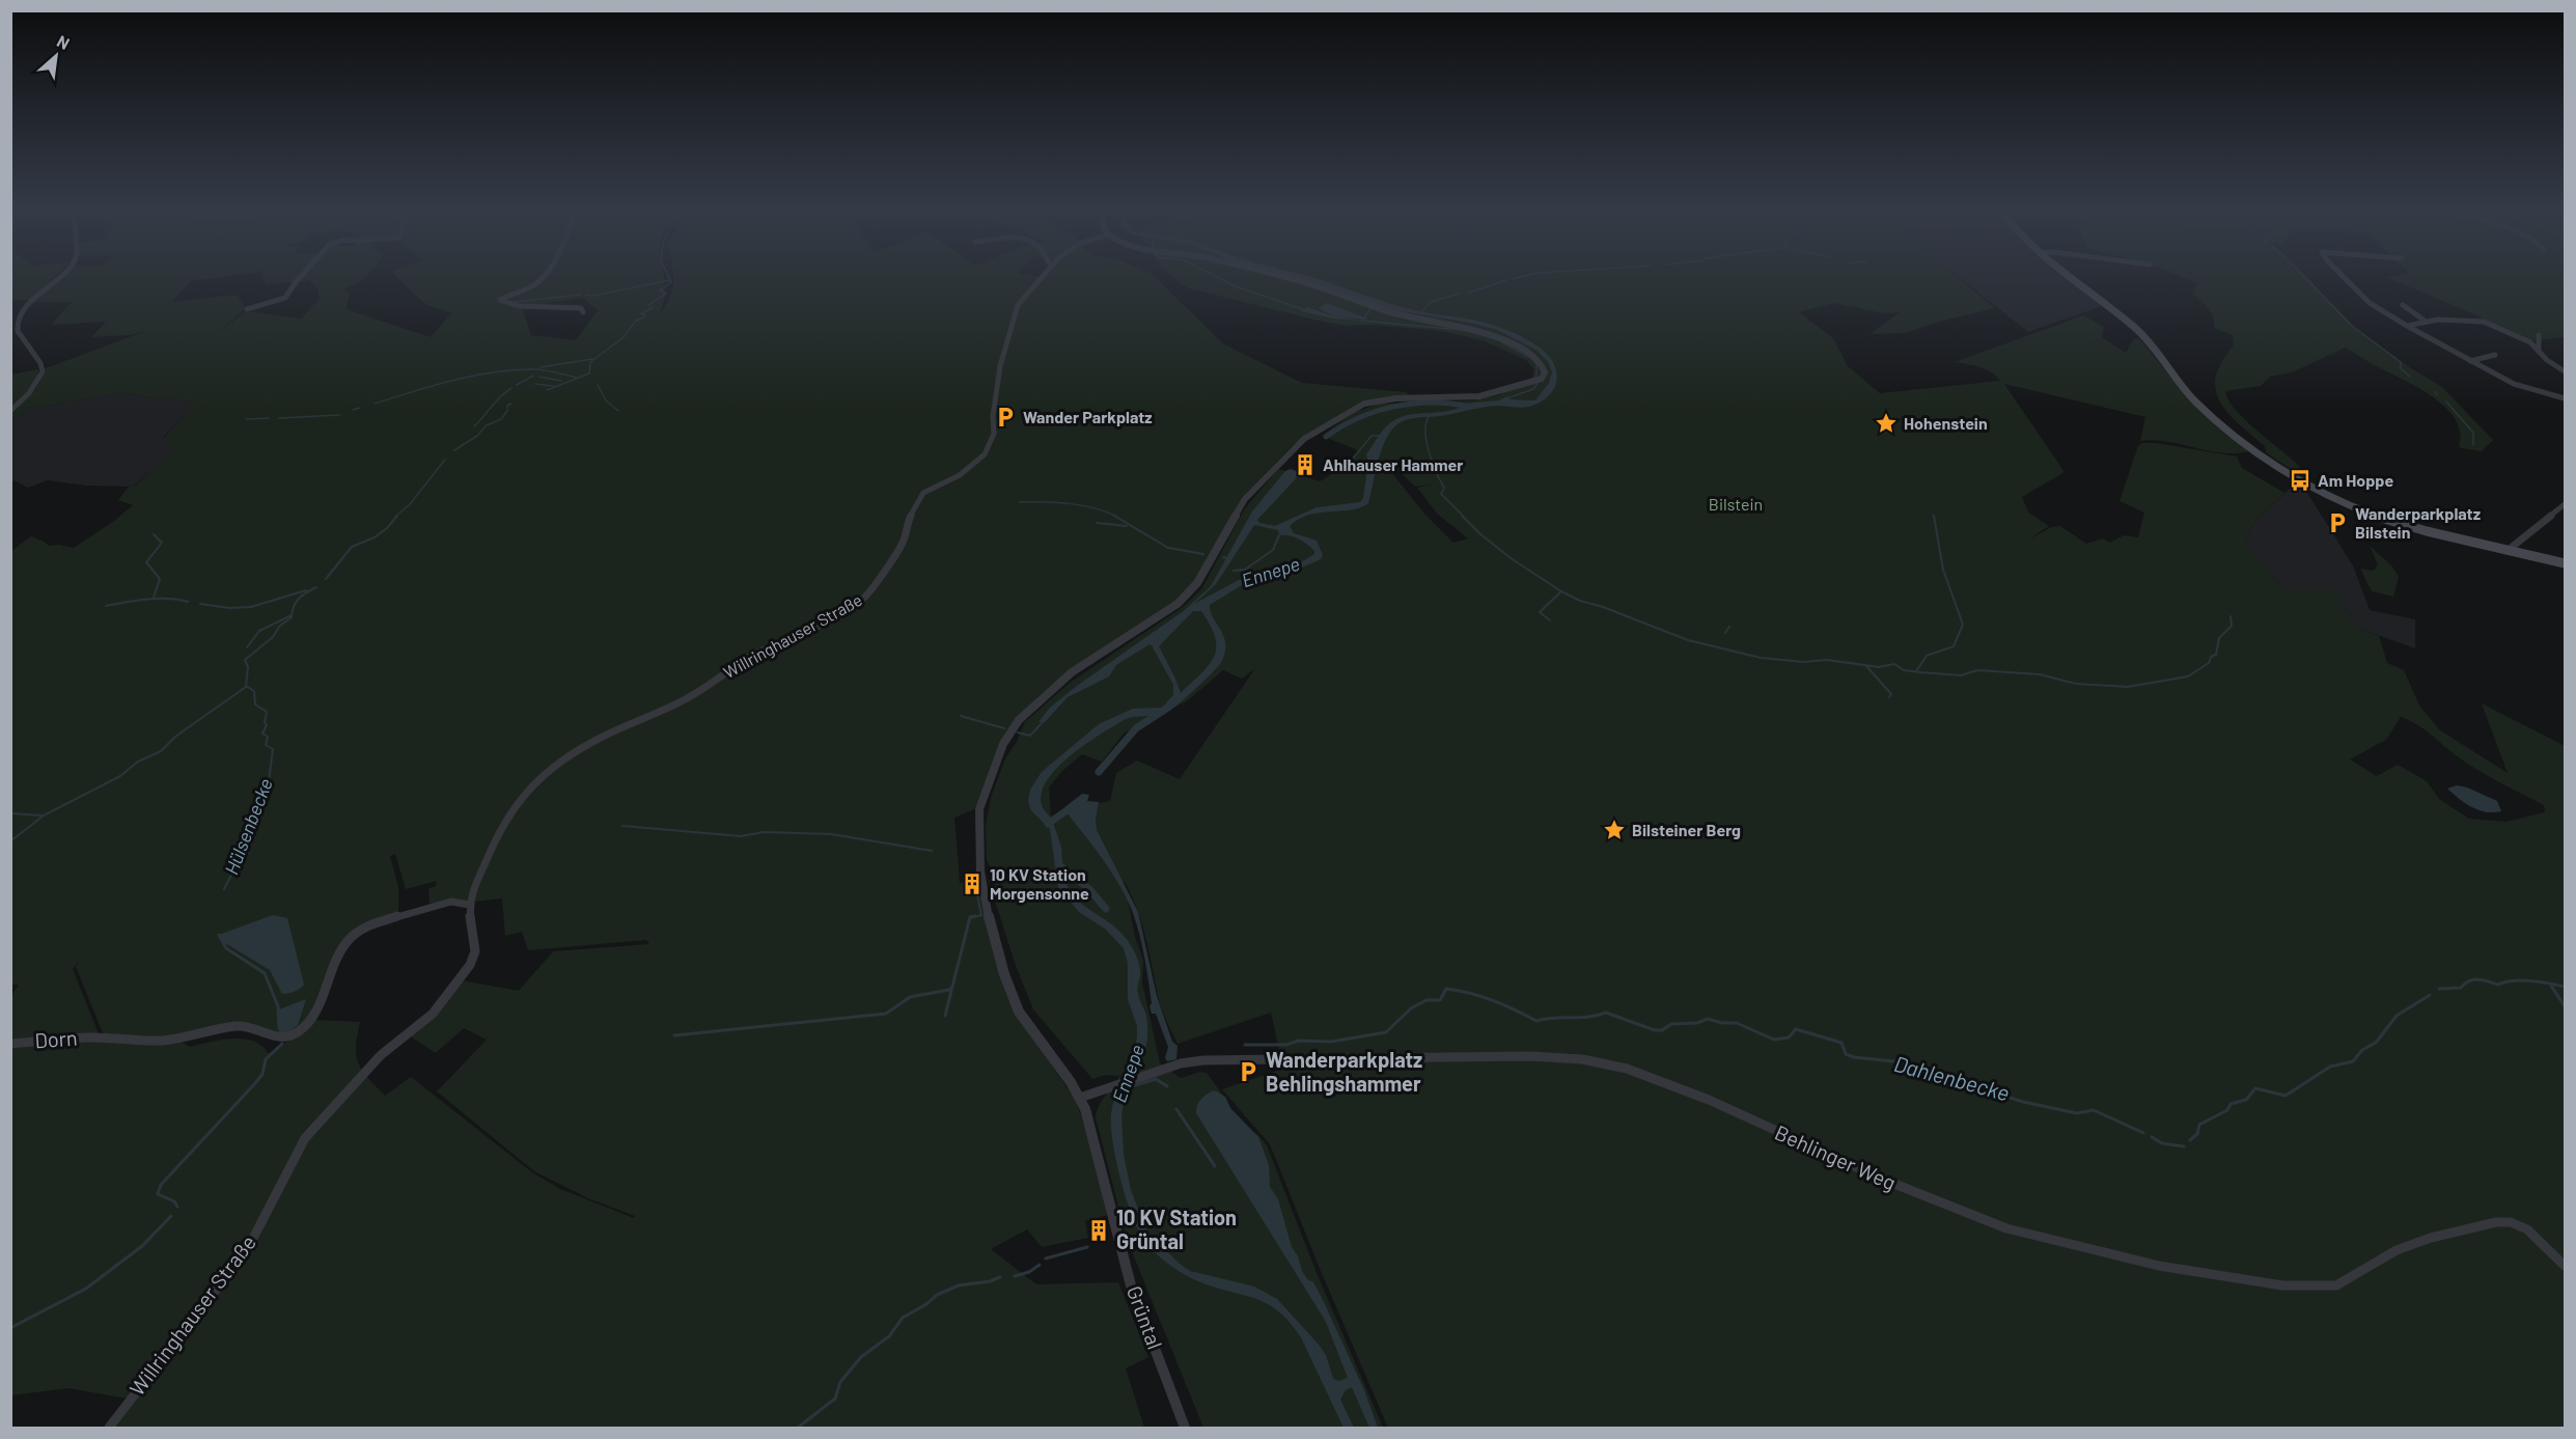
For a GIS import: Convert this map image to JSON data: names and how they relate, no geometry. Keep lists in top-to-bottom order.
{
  "streets": {
    "street": [
      "Willringhauser Straße",
      "Dorn",
      "Behlinger Weg",
      "Grüntal"
    ]
  },
  "crossings": [
    ["Willringhauser Straße", "Dorn"],
    ["Behlinger Weg", "Grüntal"]
  ],
  "water": ["Ennepe", "Hülsenbecke", "Dahlenbecke"],
  "parks": ["Bilstein"],
  "places": {
    "parking": ["Wander Parkplatz", "Wanderparkplatz Bilstein", "Wanderparkplatz Behlingshammer"],
    "place": ["Hohenstein", "Bilsteiner Berg"],
    "building": ["Ahlhauser Hammer", "10 KV Station Morgensonne", "10 KV Station Grüntal"],
    "bus stop": ["Am Hoppe"]
  },
  "north": "top right"
}
